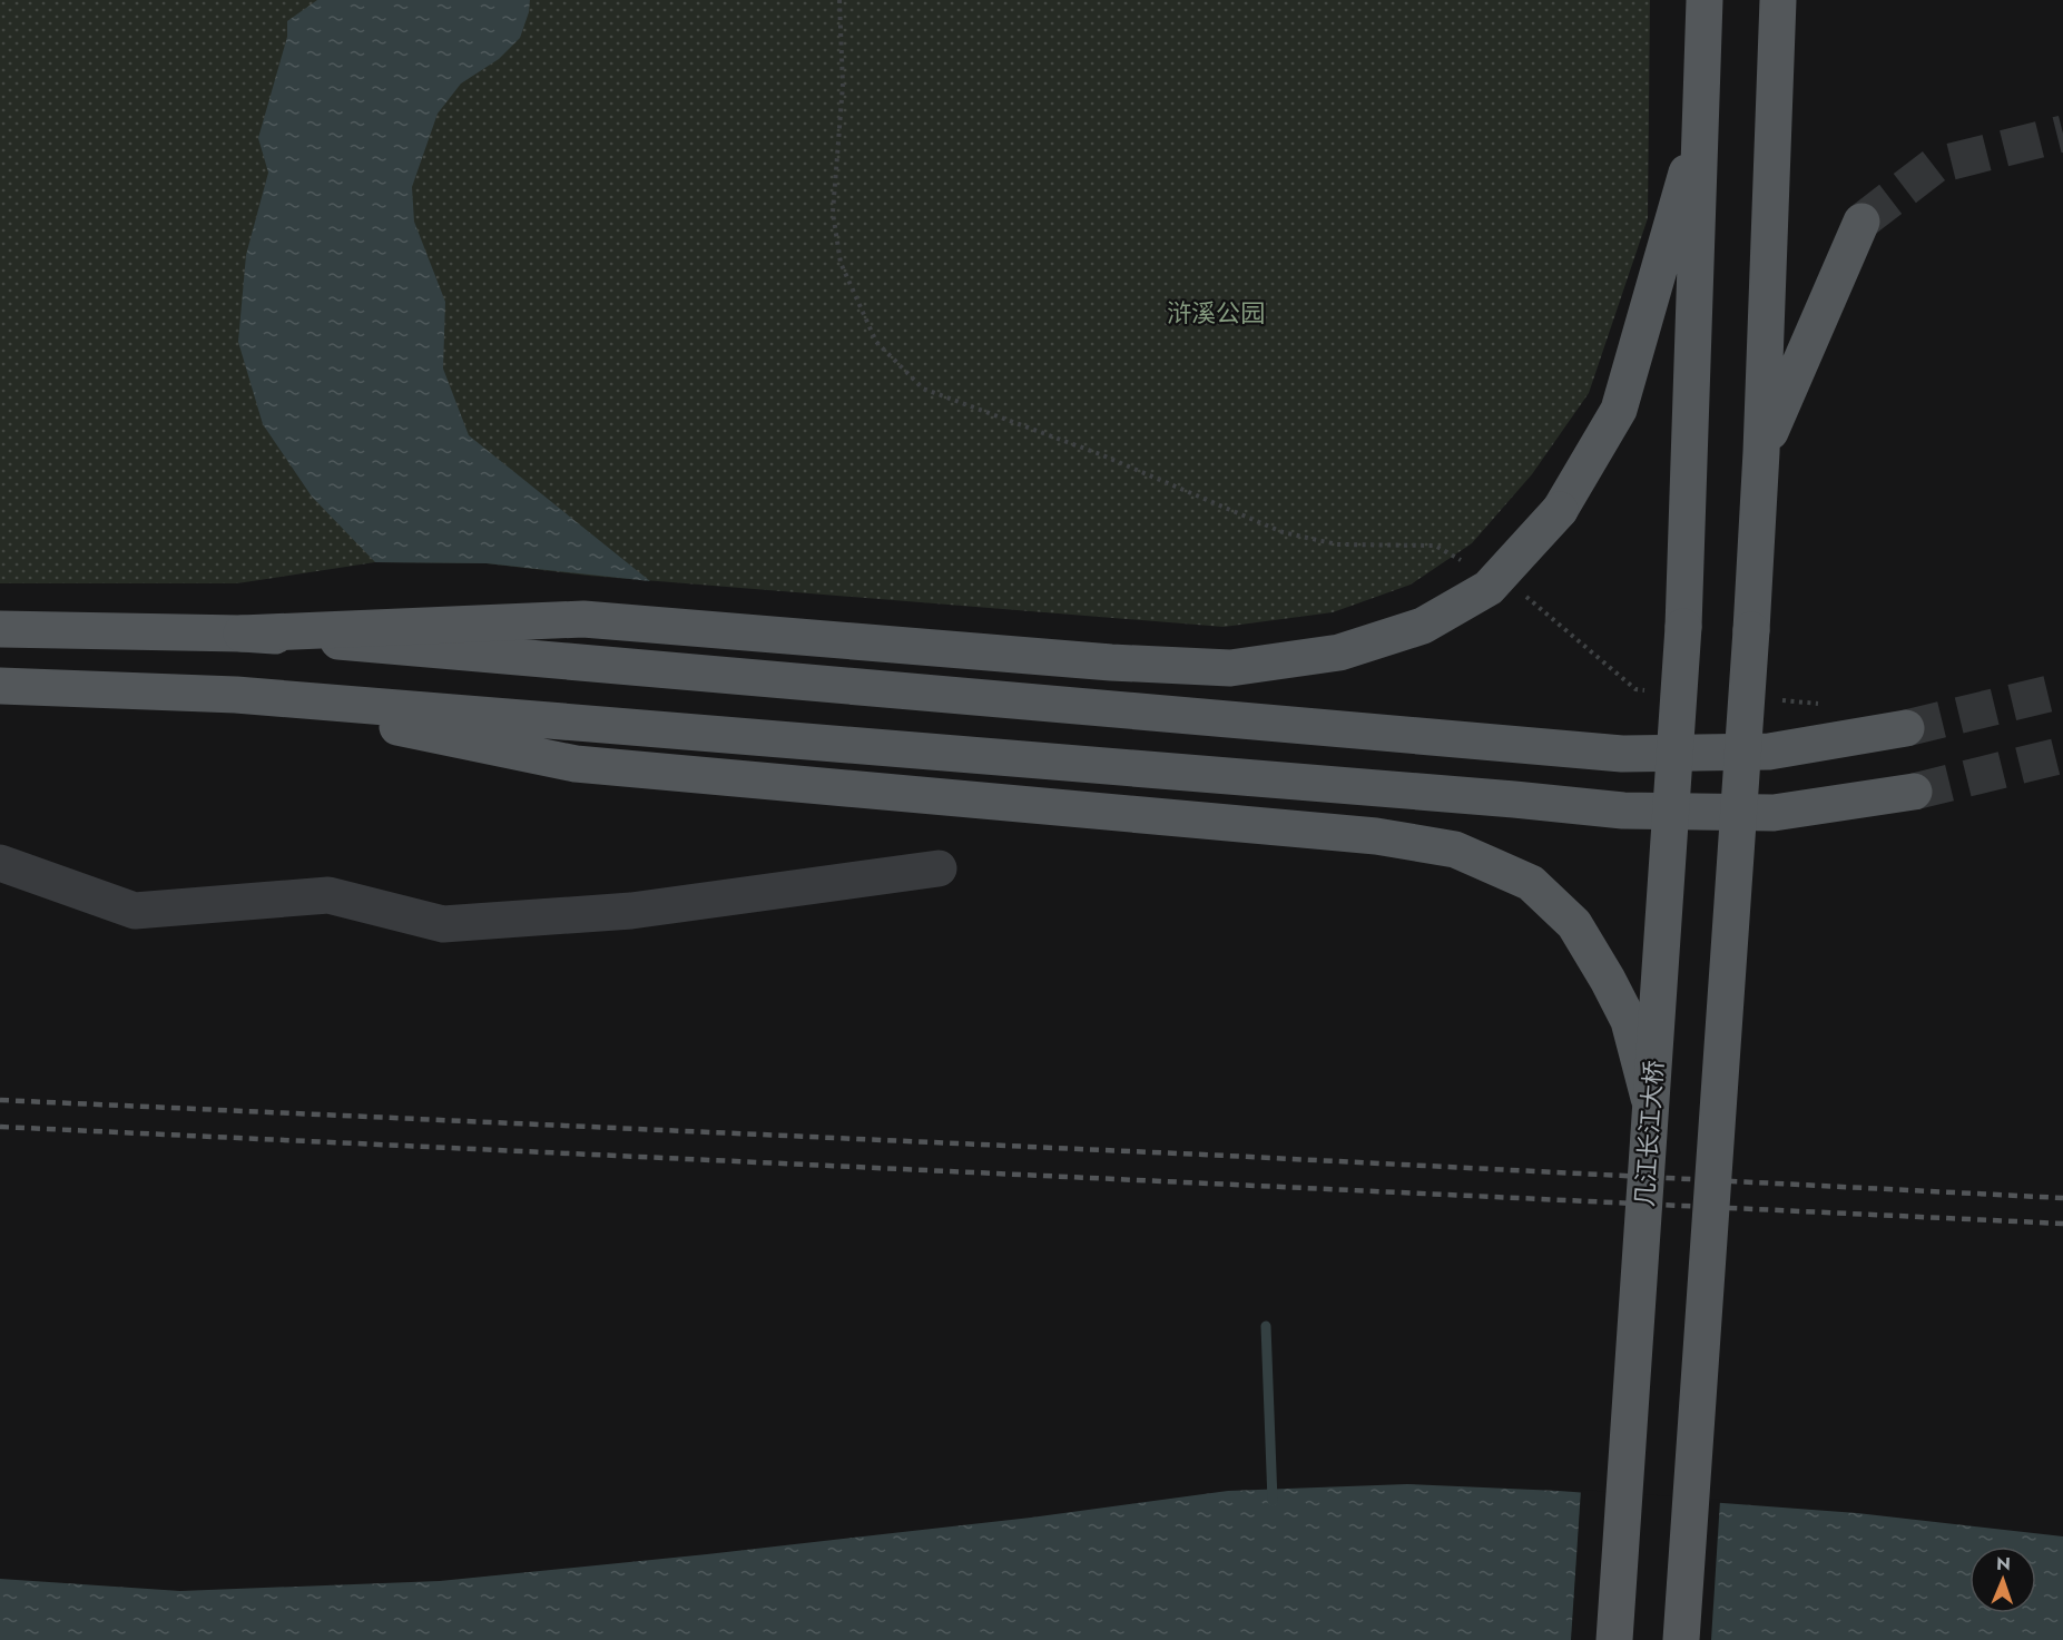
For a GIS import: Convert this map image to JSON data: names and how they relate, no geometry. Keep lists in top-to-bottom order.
{
  "streets": {
    "main road": ["几江长江大桥"]
  },
  "parks": ["浒溪公园"],
  "north": "top"
}
